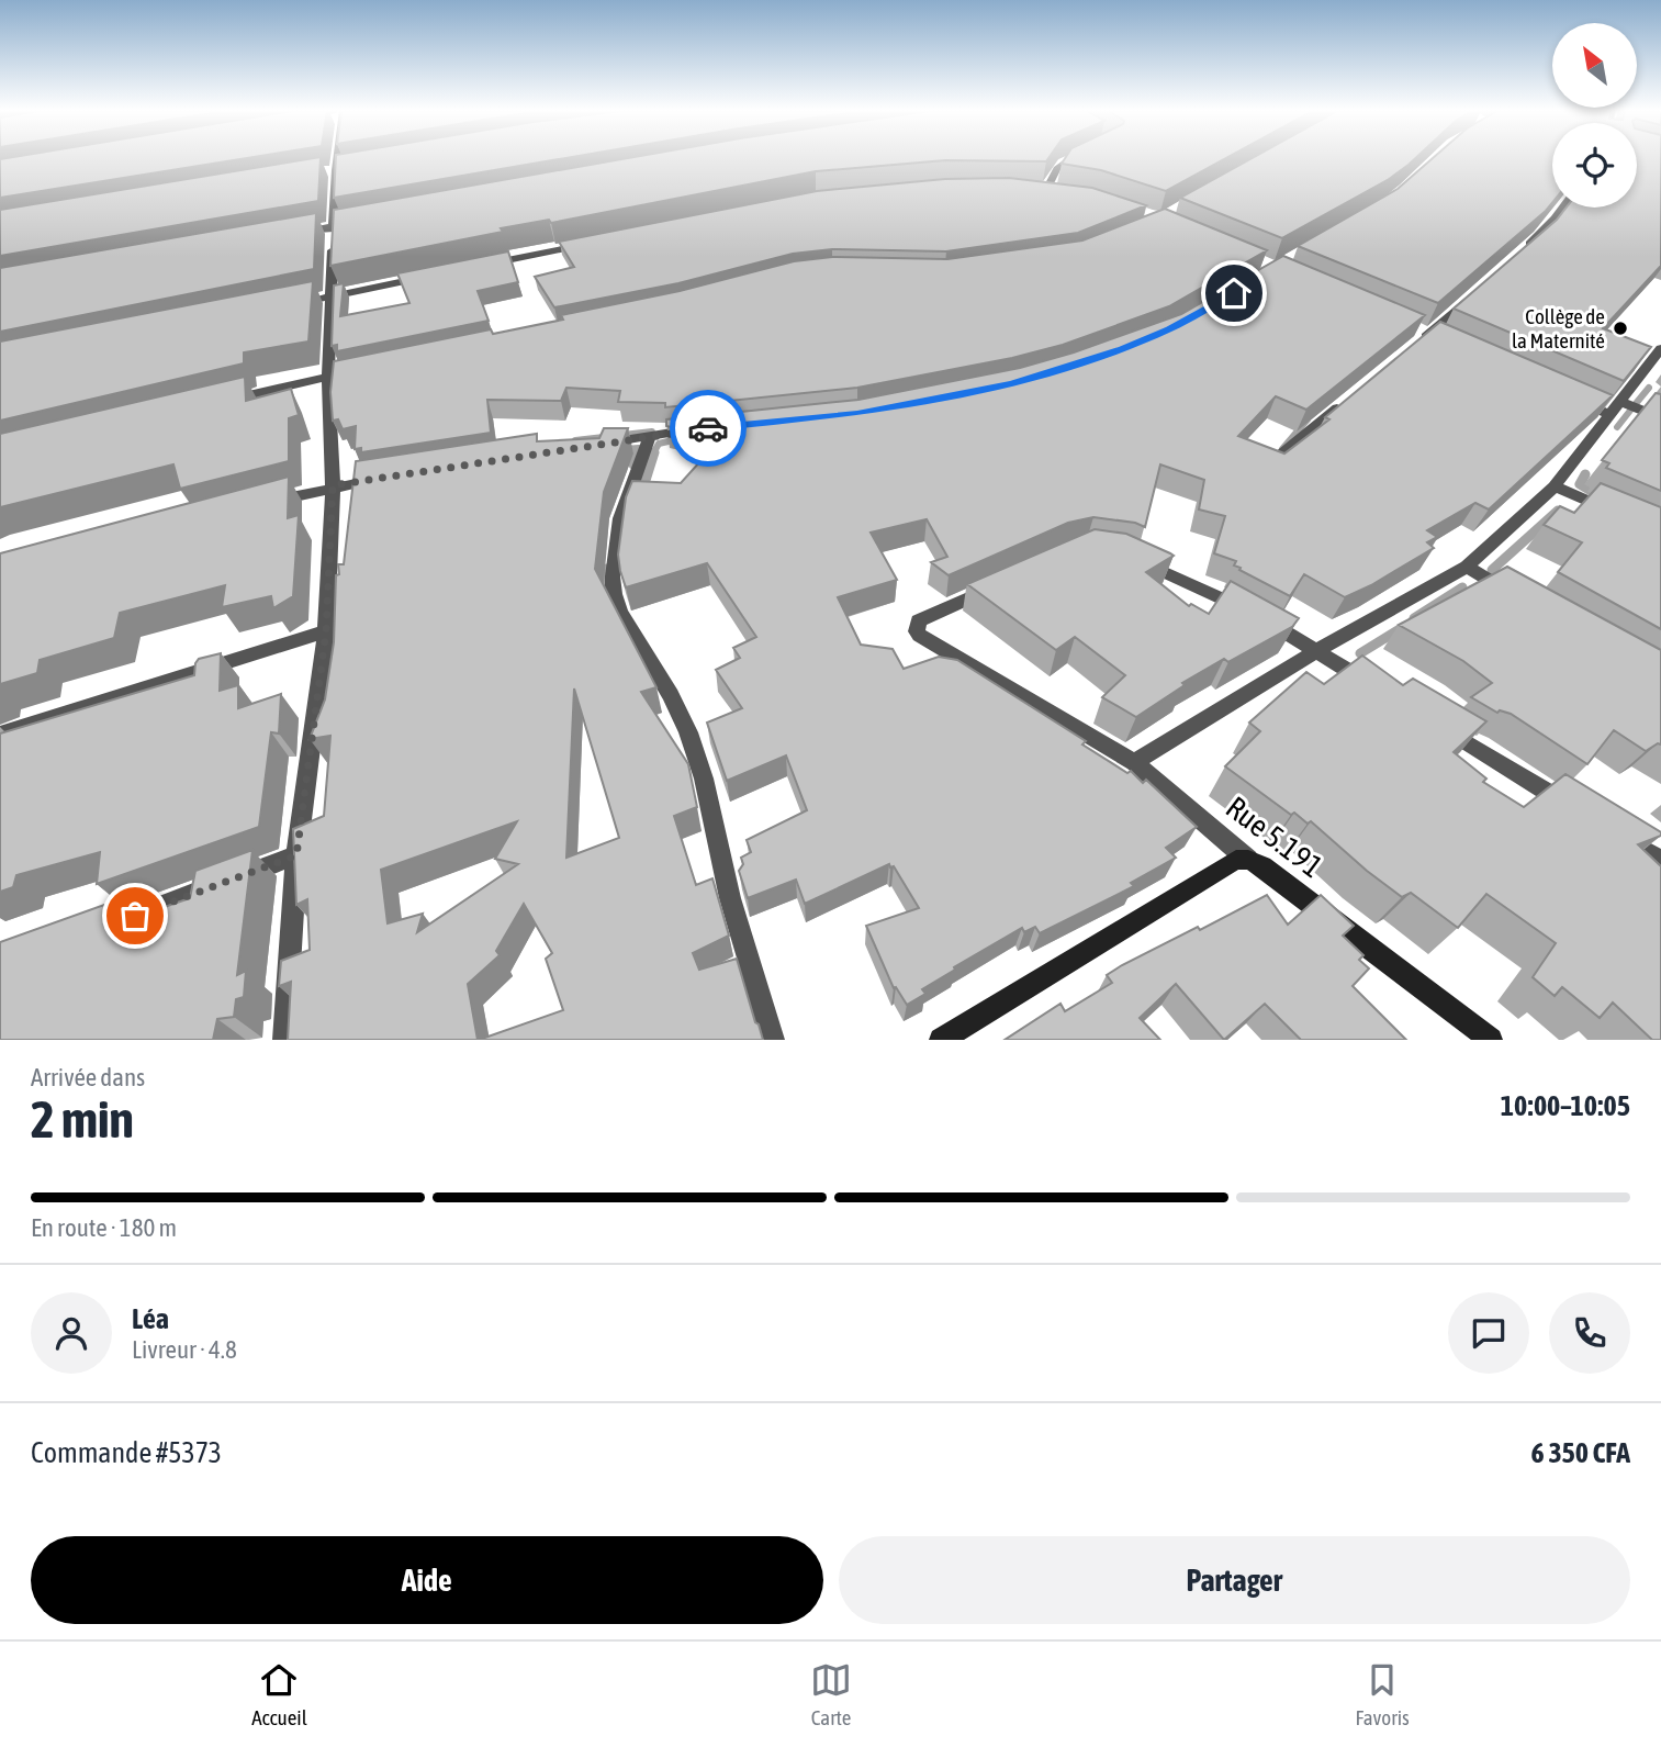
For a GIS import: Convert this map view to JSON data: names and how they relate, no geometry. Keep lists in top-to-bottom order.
{
  "streets": {
    "street": ["Rue 5.191"]
  },
  "places": ["Collège de la Maternité"],
  "north": "top left",
  "page": {
    "heading": ["2 min", "Arrivée dans", "10:00–10:05"],
    "panel": [
      "Léa",
      "Livreur · 4.8",
      "Commande #5373",
      "6 350 CFA"
    ],
    "bar": "En route · 180 m",
    "buttons": ["Aide", "Partager"],
    "tabs": ["Accueil", "Carte", "Favoris"]
  }
}
